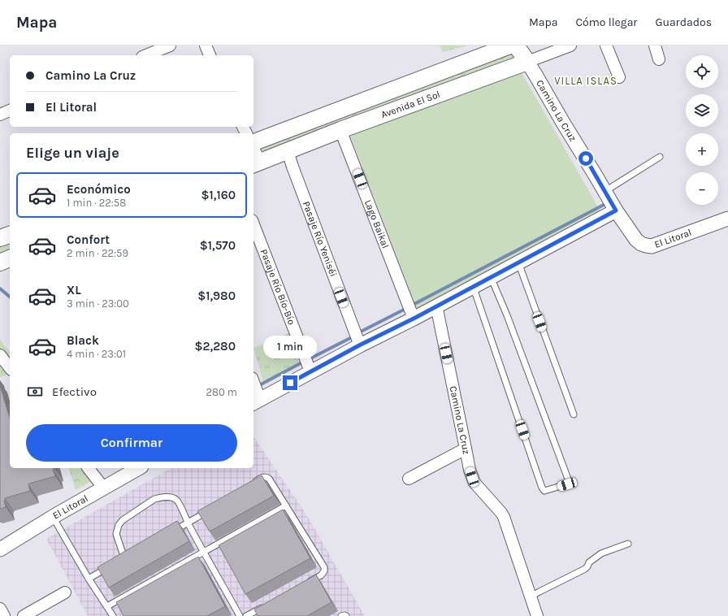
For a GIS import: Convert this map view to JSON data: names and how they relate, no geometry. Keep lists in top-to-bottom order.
{
  "streets": {
    "main road": ["Avenida El Sol", "Camino La Cruz"],
    "street": [
      "Lago Baikal",
      "El Litoral",
      "Pasaje Río Yeniséi",
      "Pasaje Río Bío-Bío"
    ]
  },
  "crossings": [
    ["Avenida El Sol", "Camino La Cruz"],
    ["Avenida El Sol", "Lago Baikal"],
    ["Avenida El Sol", "Pasaje Río Yeniséi"],
    ["Camino La Cruz", "El Litoral"]
  ],
  "districts": ["VILLA ISLAS"],
  "page": {
    "header": "Mapa",
    "nav": ["Mapa", "Cómo llegar", "Guardados"],
    "map_buttons": ["+", "−"],
    "banner": ["Camino La Cruz", "El Litoral"],
    "heading": "Elige un viaje",
    "list": [
      {
        "name": "Económico",
        "note": "1 min · 22:58",
        "value": "$1,160"
      },
      {
        "name": "Confort",
        "note": "2 min · 22:59",
        "value": "$1,570"
      },
      {
        "name": "XL",
        "note": "3 min · 23:00",
        "value": "$1,980"
      },
      {
        "name": "Black",
        "note": "4 min · 23:01",
        "value": "$2,280"
      }
    ],
    "bubble": "1 min",
    "pay": ["Efectivo", "280 m"],
    "buttons": "Confirmar"
  }
}
